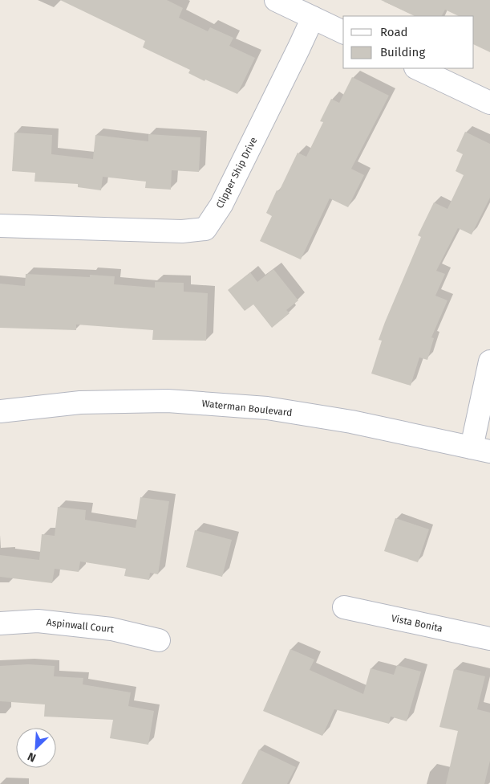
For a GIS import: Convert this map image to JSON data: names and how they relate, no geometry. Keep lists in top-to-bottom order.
{
  "streets": {
    "street": [
      "Clipper Ship Drive",
      "Waterman Boulevard",
      "Vista Bonita",
      "Aspinwall Court"
    ]
  },
  "legend": ["Road", "Building"],
  "north": "bottom left"
}
